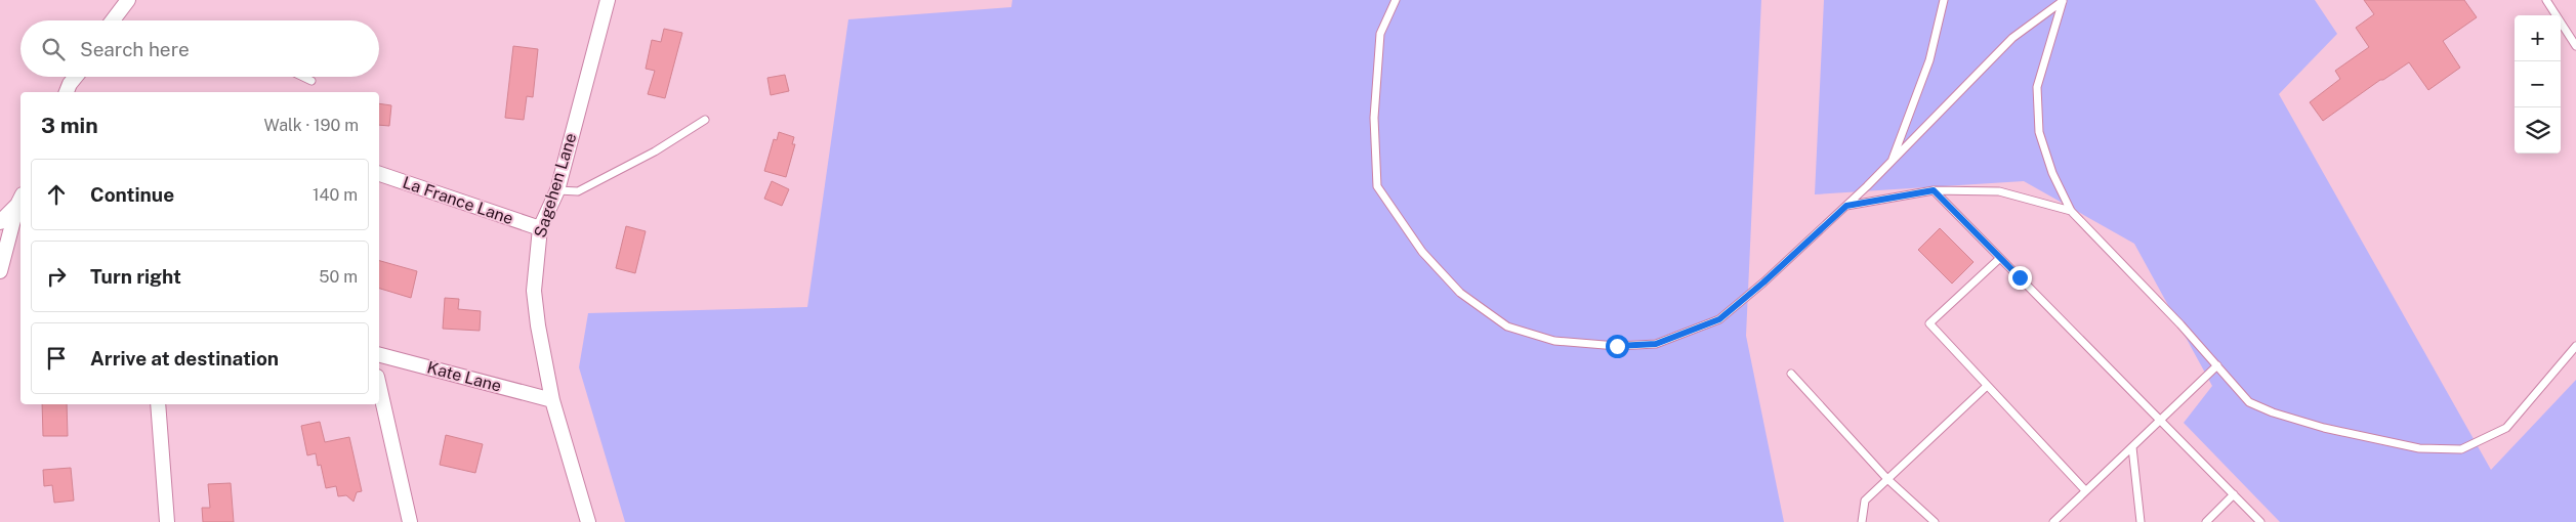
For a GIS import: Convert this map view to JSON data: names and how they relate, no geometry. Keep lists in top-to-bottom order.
{
  "streets": {
    "street": ["Sagehen Lane", "La France Lane", "Kate Lane"]
  },
  "crossings": [
    ["Sagehen Lane", "La France Lane"],
    ["Sagehen Lane", "Kate Lane"]
  ],
  "page": {
    "map_buttons": ["+", "−"],
    "search": "Search here",
    "heading": ["3 min", "Walk · 190 m"],
    "list": [
      ["Continue", "140 m"],
      ["Turn right", "50 m"],
      "Arrive at destination"
    ]
  }
}
